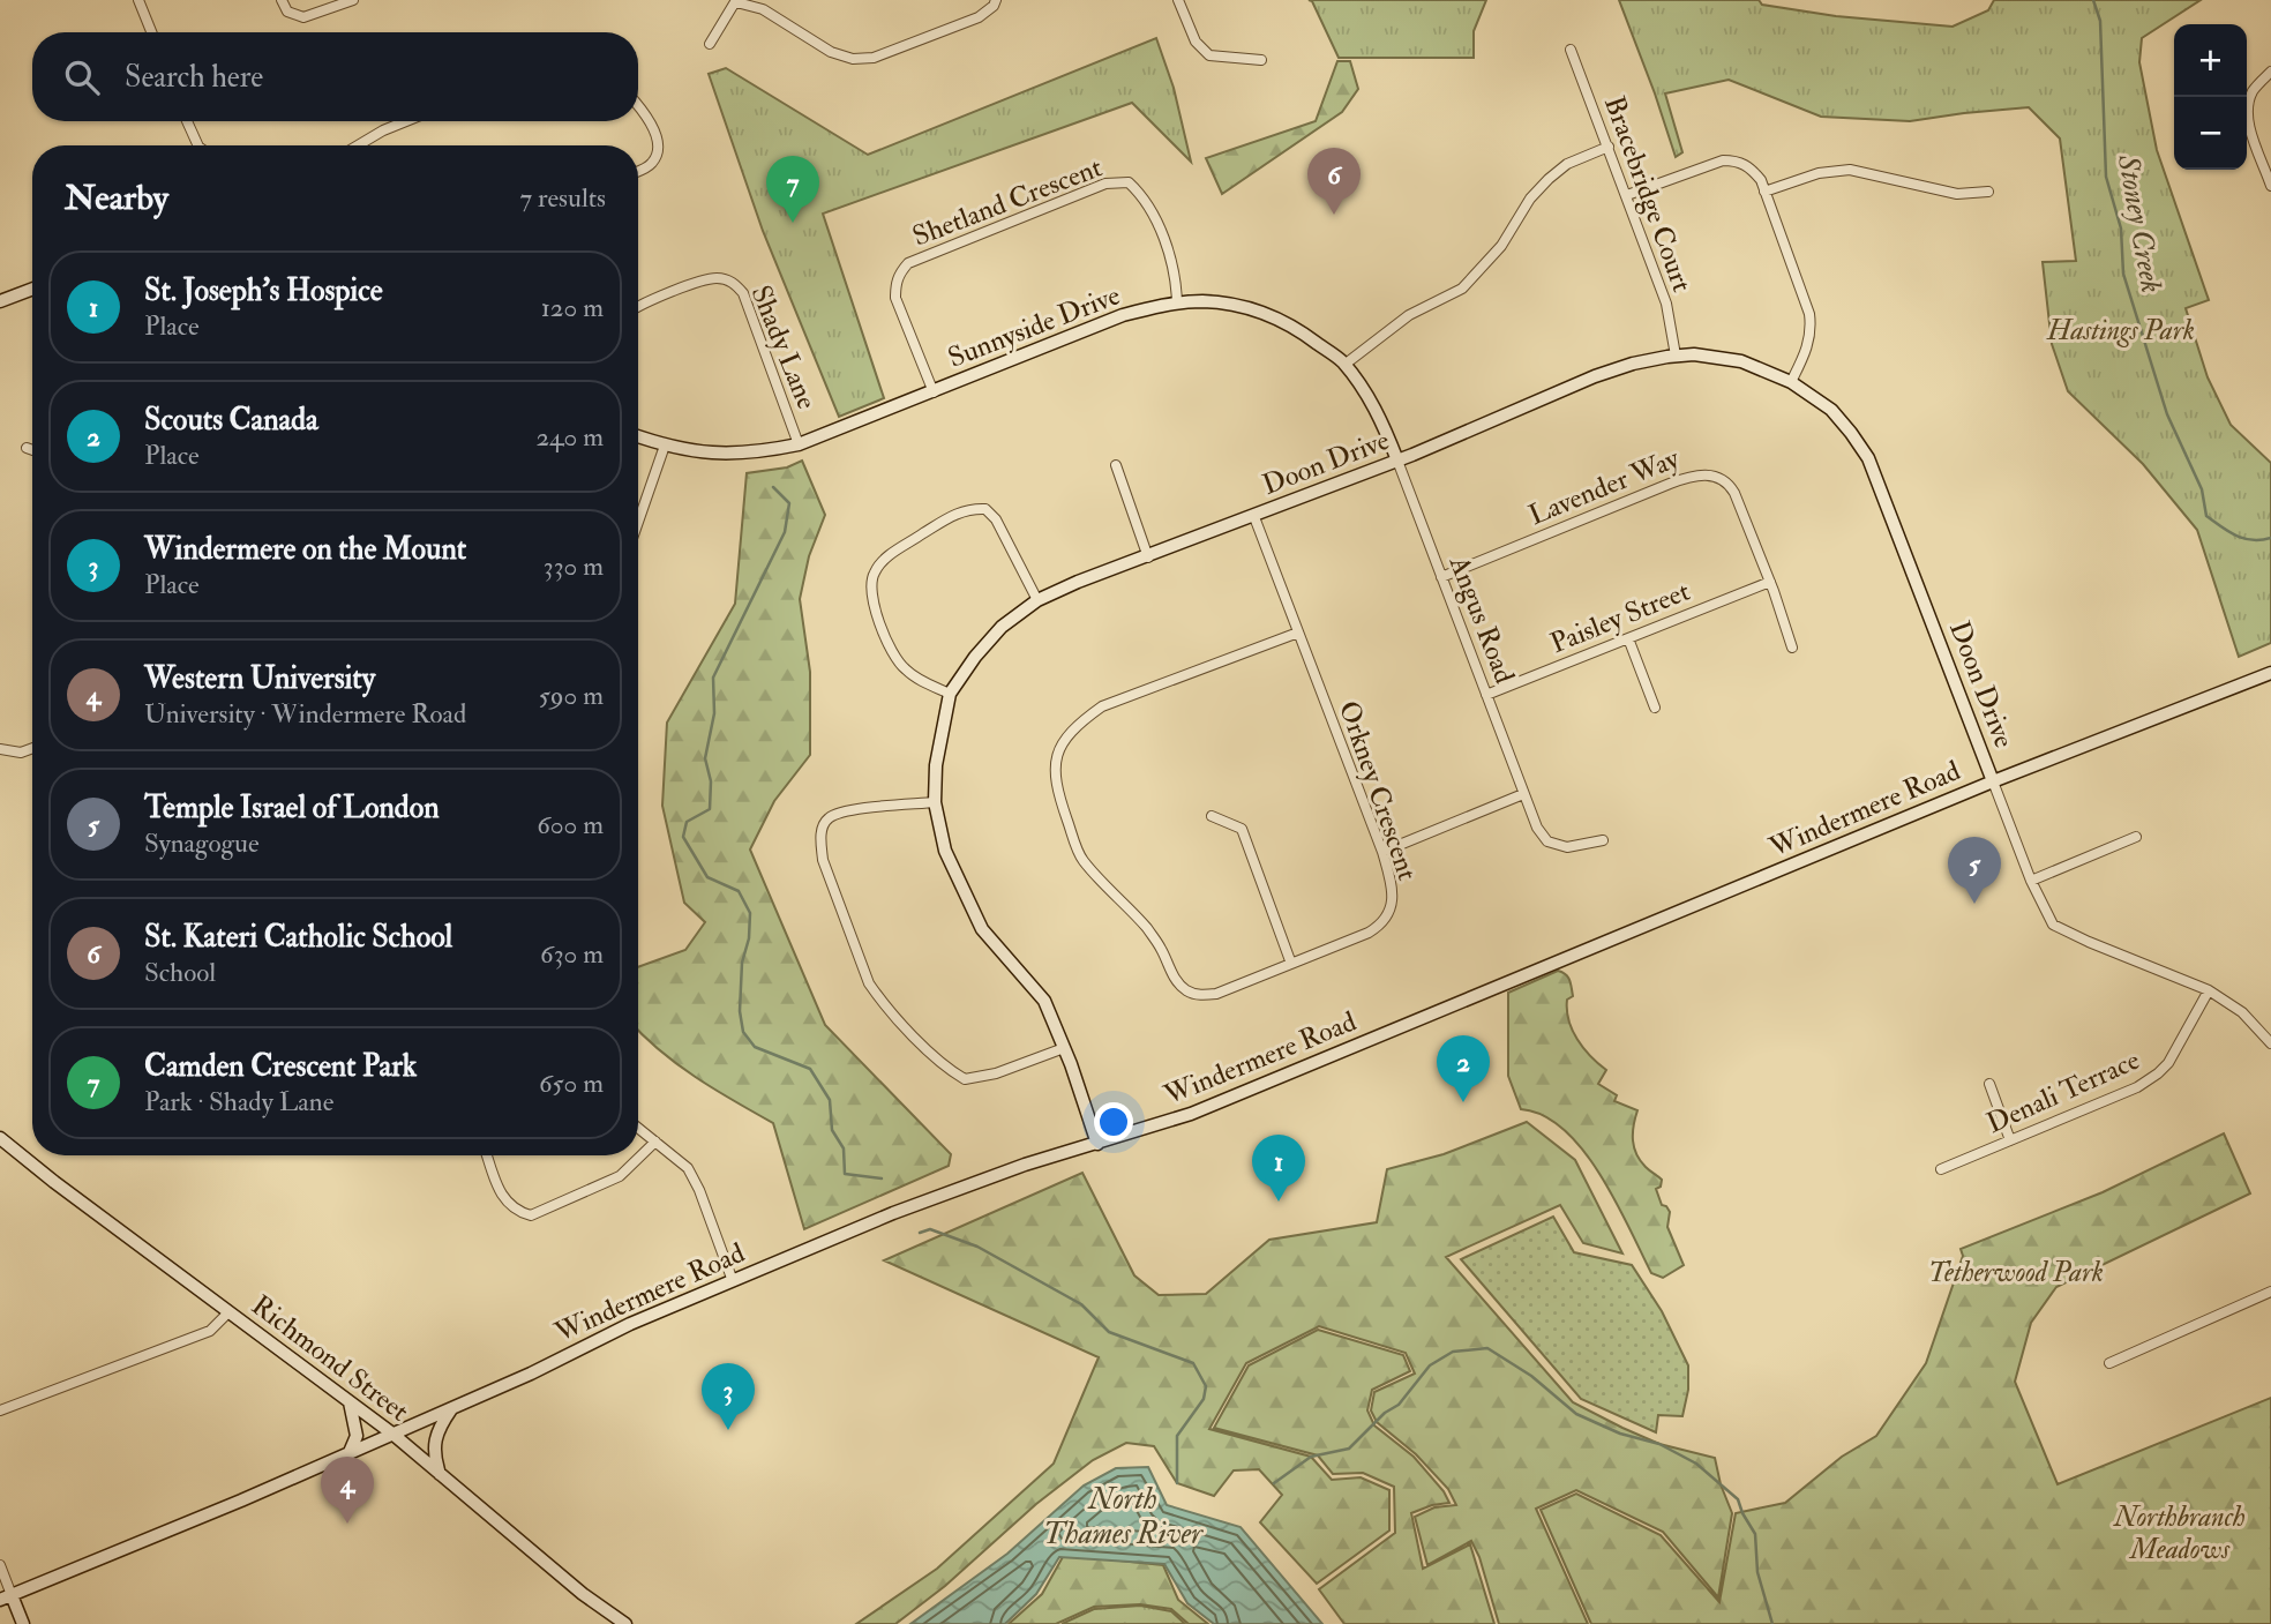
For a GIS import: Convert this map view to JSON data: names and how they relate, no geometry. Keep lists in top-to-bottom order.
{
  "streets": {
    "main road": [
      "Sunnyside Drive",
      "Doon Drive",
      "Windermere Road",
      "Richmond Street"
    ],
    "street": [
      "Bracebridge Court",
      "Shetland Crescent",
      "Shady Lane",
      "Lavender Way",
      "Paisley Street",
      "Angus Road",
      "Orkney Crescent",
      "Denali Terrace"
    ]
  },
  "crossings": [
    ["Bracebridge Court", "Doon Drive"],
    ["Shetland Crescent", "Sunnyside Drive"],
    ["Sunnyside Drive", "Shady Lane"],
    ["Sunnyside Drive", "Doon Drive"],
    ["Sunnyside Drive", "Angus Road"],
    ["Doon Drive", "Angus Road"],
    ["Doon Drive", "Orkney Crescent"],
    ["Doon Drive", "Windermere Road"],
    ["Lavender Way", "Paisley Street"],
    ["Lavender Way", "Angus Road"],
    ["Paisley Street", "Angus Road"],
    ["Windermere Road", "Richmond Street"]
  ],
  "water": ["Stoney Creek", "North Thames River"],
  "parks": ["Hastings Park", "Tetherwood Park", "Northbranch Meadows"],
  "page": {
    "map_buttons": ["+", "−"],
    "search": "Search here",
    "heading": ["Nearby", "7 results"],
    "pins": [
      "6",
      "7",
      "5",
      "2",
      "1",
      "3",
      "4"
    ],
    "list": [
      {
        "mark": "1",
        "name": "St. Joseph's Hospice",
        "note": "Place",
        "value": "120 m"
      },
      {
        "mark": "2",
        "name": "Scouts Canada",
        "note": "Place",
        "value": "240 m"
      },
      {
        "mark": "3",
        "name": "Windermere on the Mount",
        "note": "Place",
        "value": "330 m"
      },
      {
        "mark": "4",
        "name": "Western University",
        "note": "University · Windermere Road",
        "value": "590 m"
      },
      {
        "mark": "5",
        "name": "Temple Israel of London",
        "note": "Synagogue",
        "value": "600 m"
      },
      {
        "mark": "6",
        "name": "St. Kateri Catholic School",
        "note": "School",
        "value": "630 m"
      },
      {
        "mark": "7",
        "name": "Camden Crescent Park",
        "note": "Park · Shady Lane",
        "value": "650 m"
      }
    ]
  }
}
